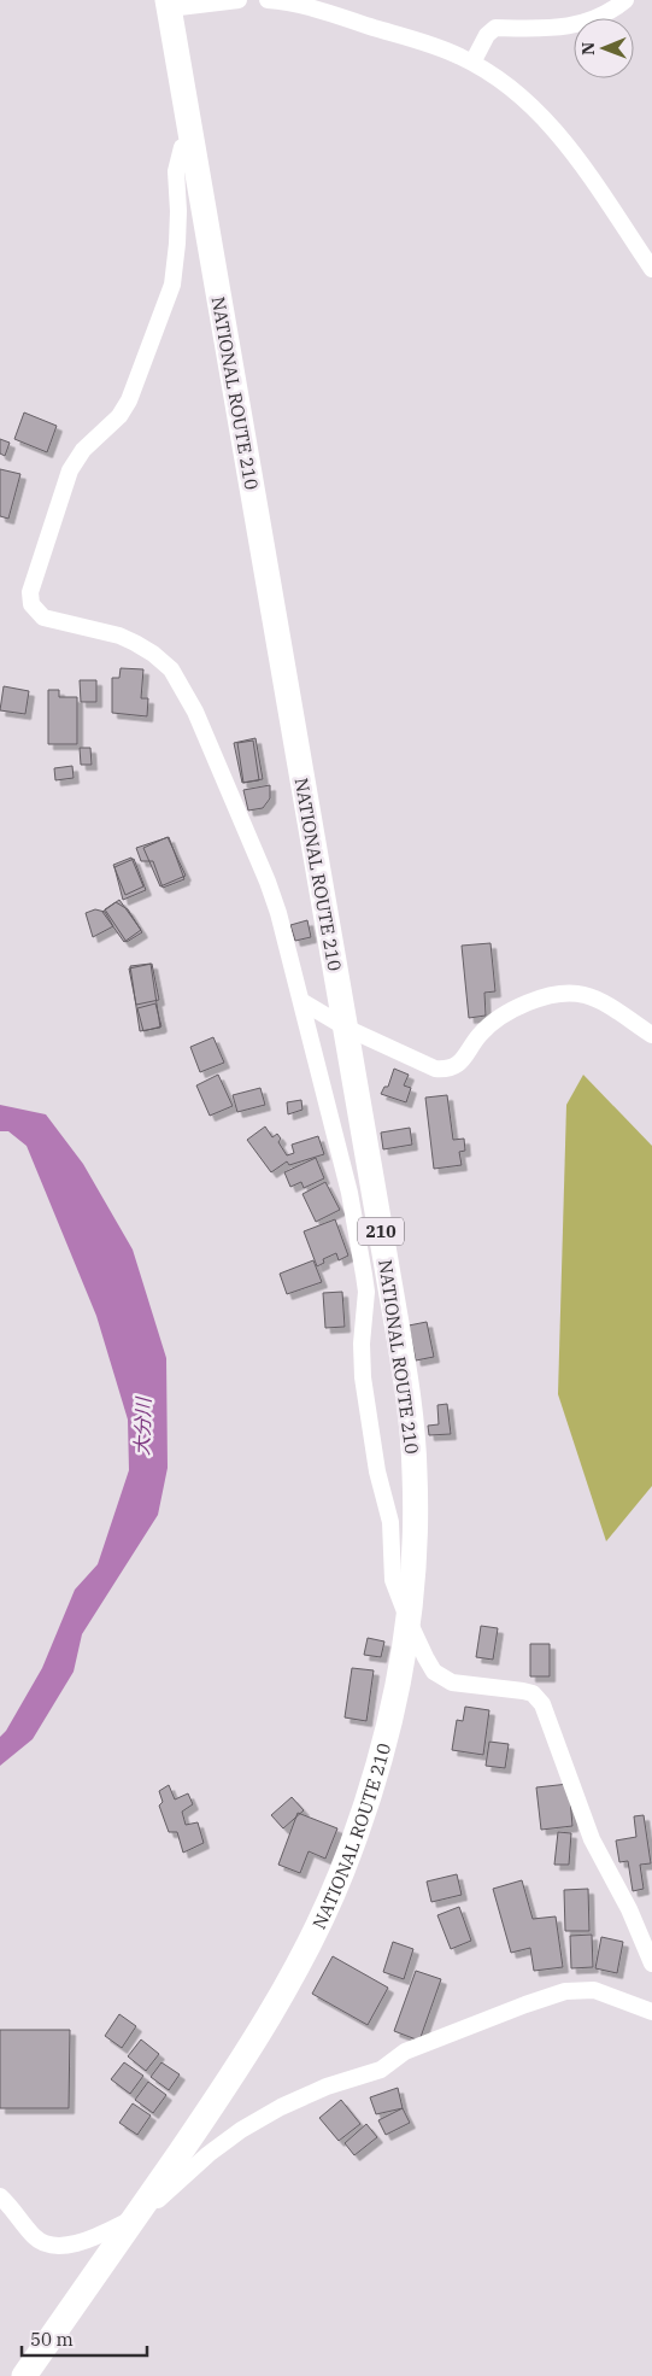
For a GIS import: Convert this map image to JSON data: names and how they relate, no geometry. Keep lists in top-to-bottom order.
{
  "streets": {
    "highway": ["NATIONAL ROUTE 210", "210"]
  },
  "water": ["大分川"],
  "scale_bar": "50 m",
  "north": "left"
}
